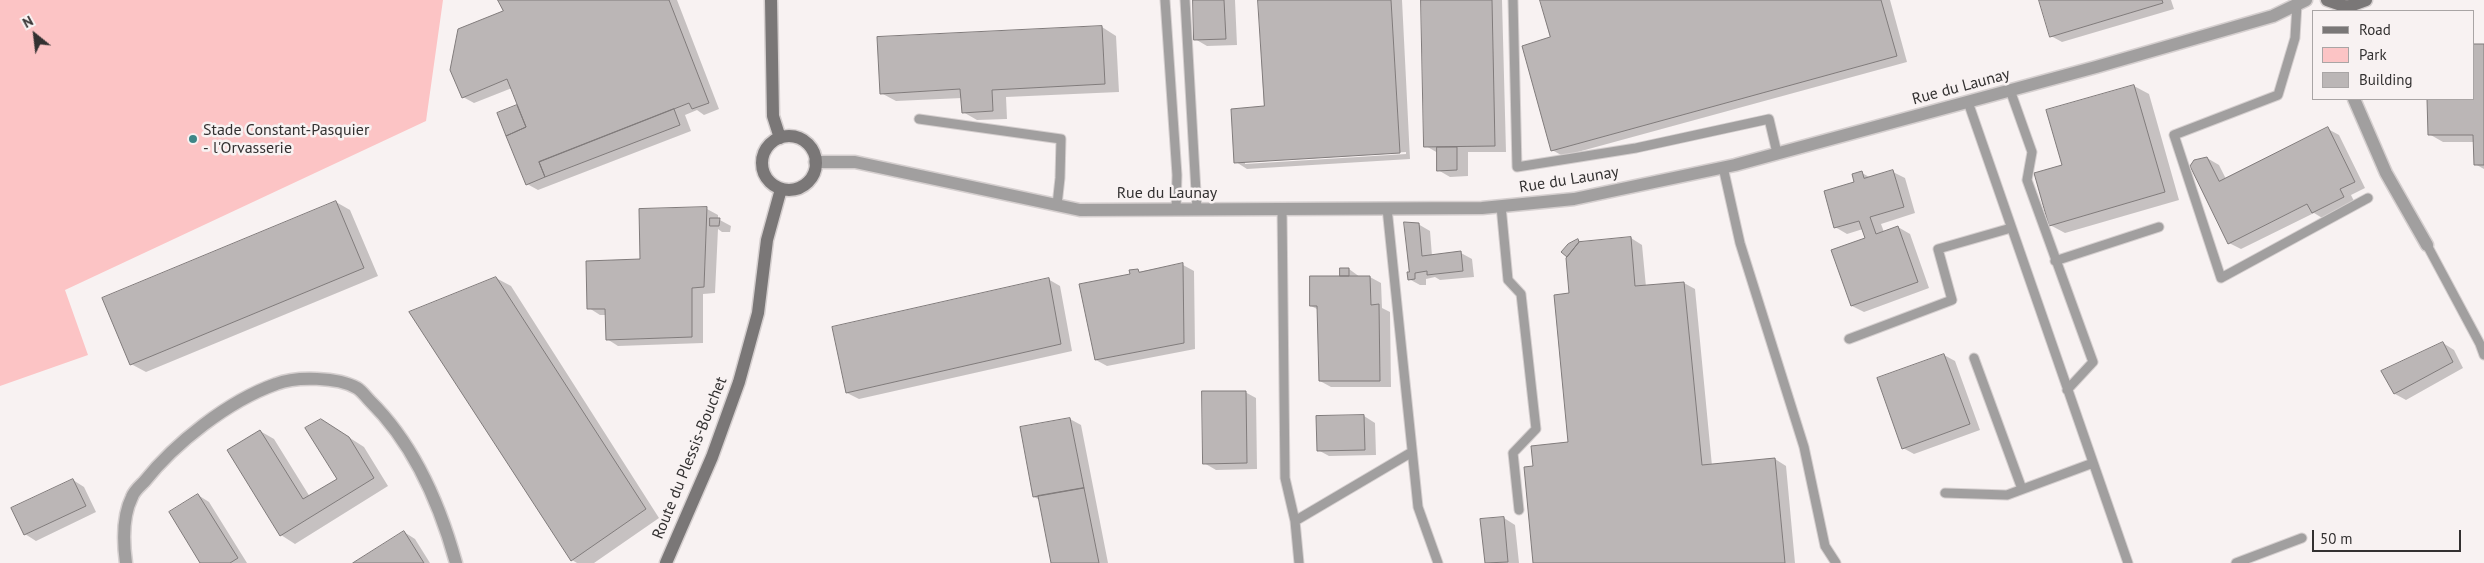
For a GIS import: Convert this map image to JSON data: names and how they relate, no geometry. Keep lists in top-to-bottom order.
{
  "streets": {
    "street": ["Rue du Launay", "Route du Plessis-Bouchet"]
  },
  "crossings": [
    ["Rue du Launay", "Route du Plessis-Bouchet"]
  ],
  "places": ["Stade Constant-Pasquier - l'Orvasserie"],
  "legend": ["Road", "Park", "Building"],
  "scale_bar": "50 m",
  "north": "top left"
}
